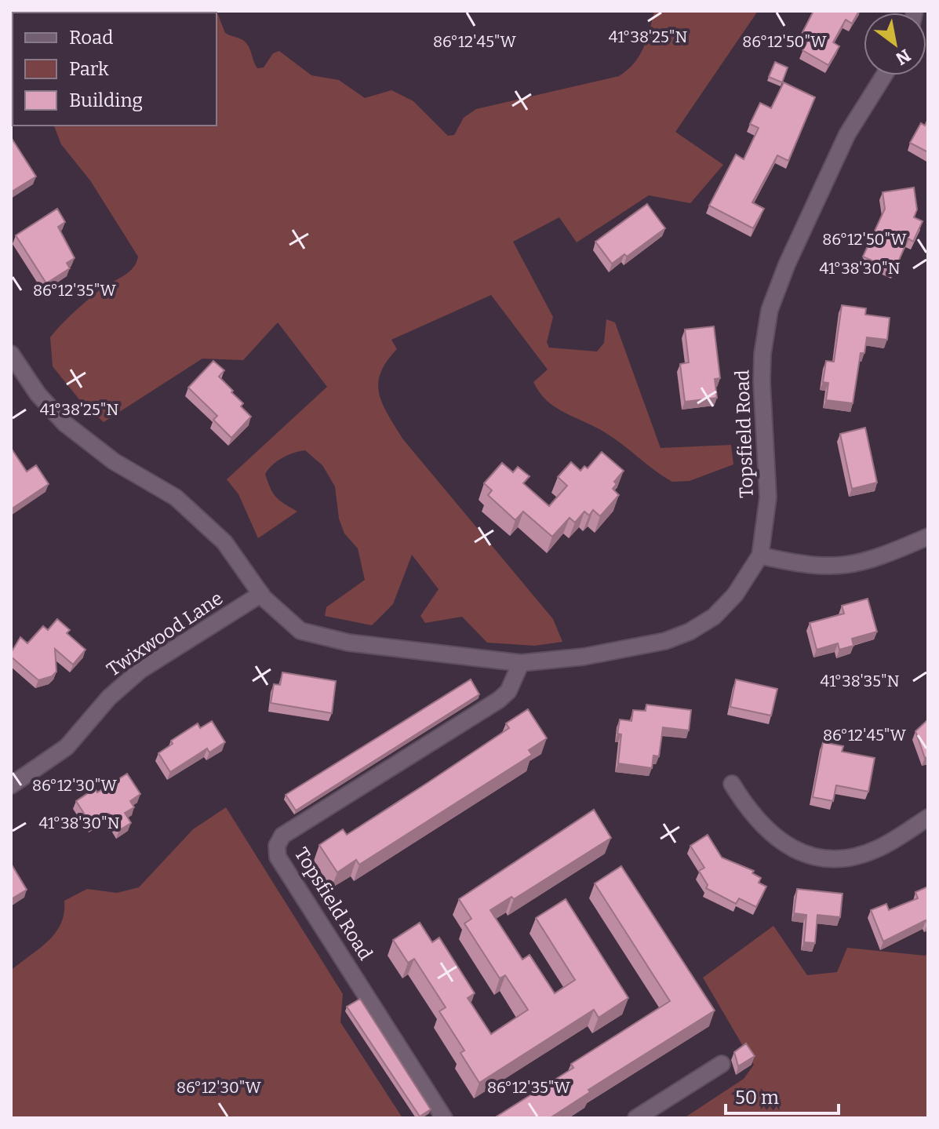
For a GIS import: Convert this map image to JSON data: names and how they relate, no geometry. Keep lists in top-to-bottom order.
{
  "streets": {
    "street": ["Topsfield Road", "Twixwood Lane"]
  },
  "crossings": [
    ["Topsfield Road", "Twixwood Lane"]
  ],
  "legend": ["Road", "Park", "Building"],
  "scale_bar": "50 m",
  "north": "bottom right",
  "coordinates": [
    "41°38'25\"N",
    "86°12'45\"W",
    "86°12'50\"W",
    "41°38'30\"N",
    "86°12'35\"W",
    "41°38'35\"N",
    "86°12'30\"W"
  ]
}
